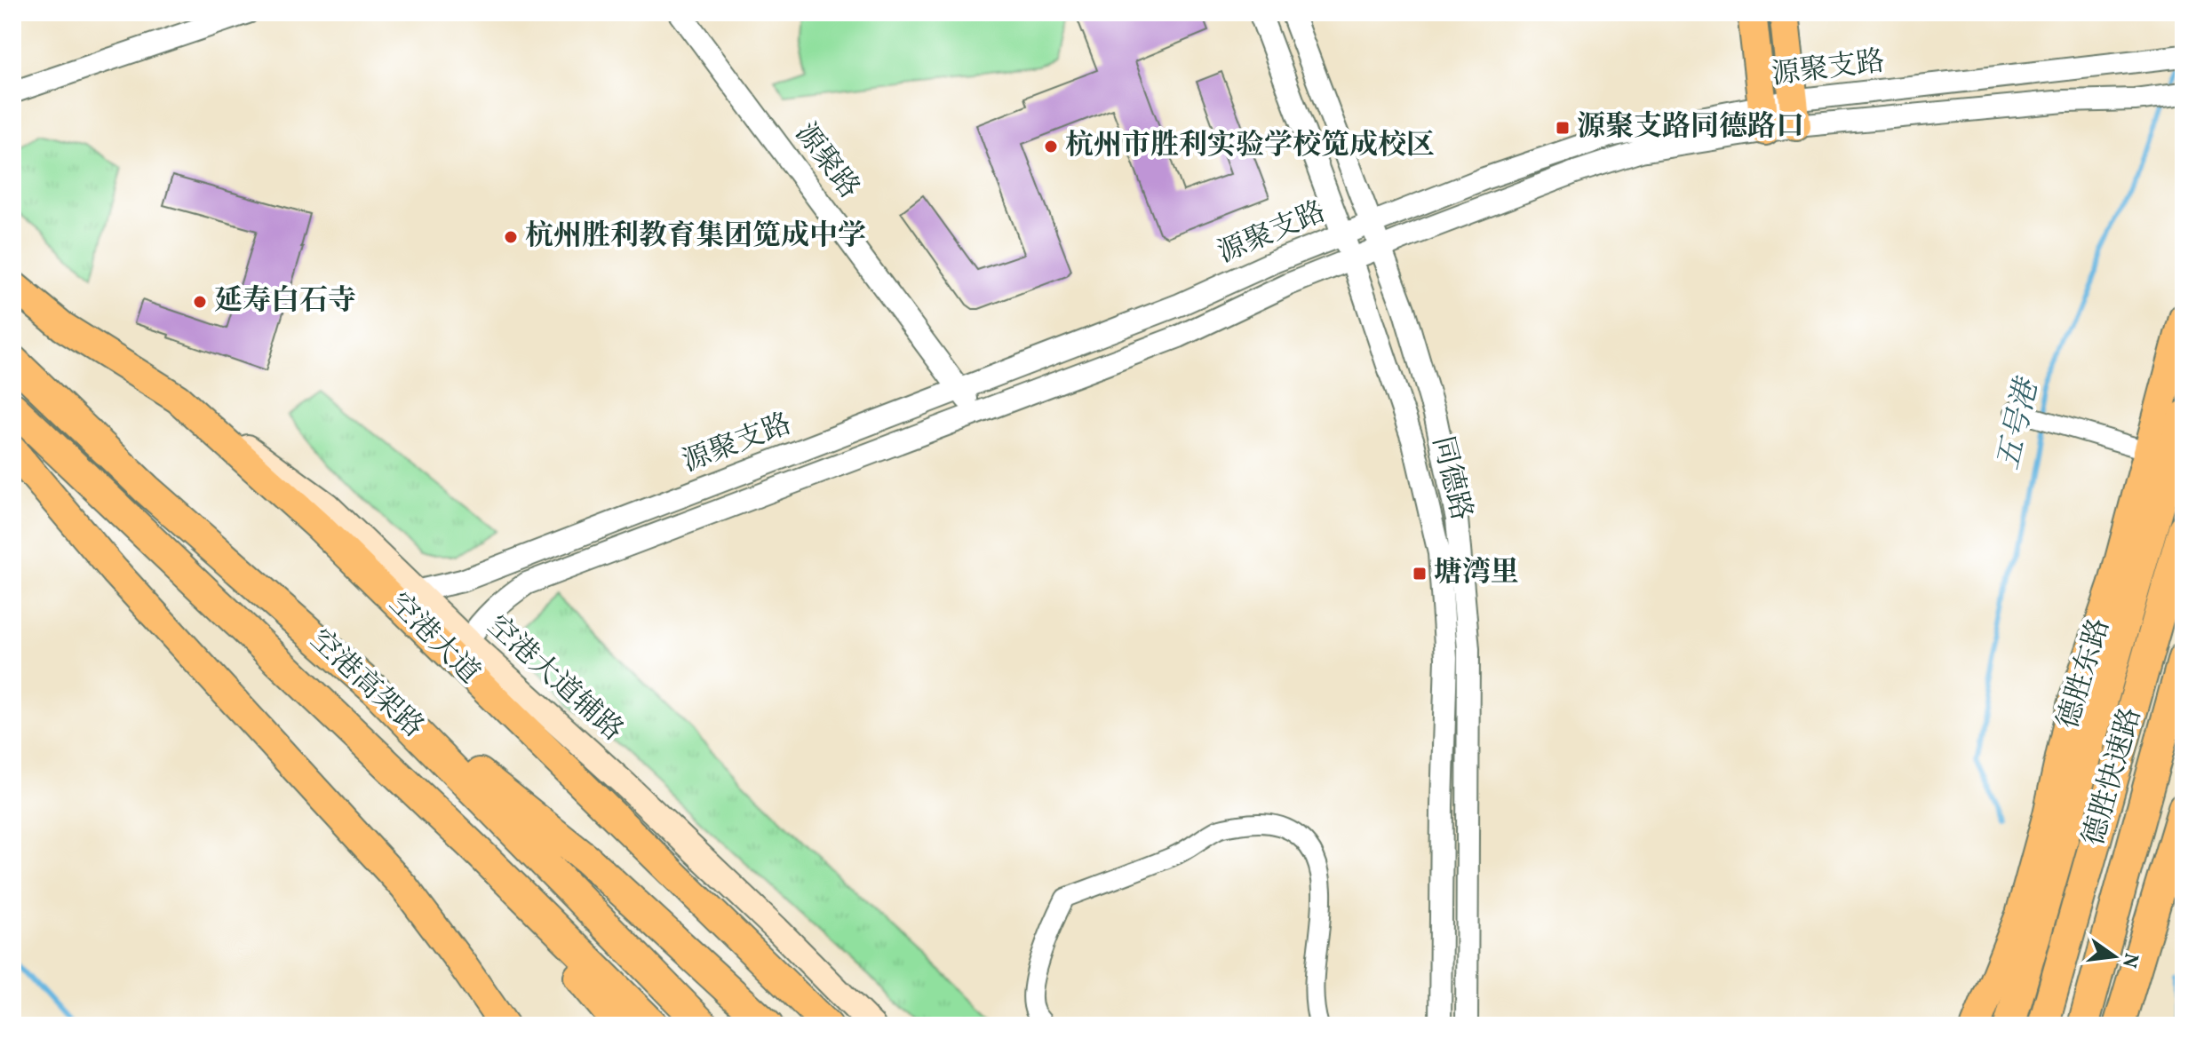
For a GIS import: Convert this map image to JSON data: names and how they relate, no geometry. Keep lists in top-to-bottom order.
{
  "streets": {
    "highway": ["空港高架路", "德胜快速路"],
    "main road": ["空港大道", "德胜东路", "空港大道辅路"],
    "street": ["源聚支路", "源聚路", "同德路"]
  },
  "crossings": [
    ["源聚支路", "源聚路"],
    ["源聚支路", "同德路"],
    ["源聚支路", "空港大道辅路"],
    ["空港大道", "空港大道辅路"]
  ],
  "water": ["五号港"],
  "places": {
    "transit": ["源聚支路同德路口", "塘湾里"],
    "other": ["杭州市胜利实验学校笕成校区", "杭州胜利教育集团笕成中学", "延寿白石寺"]
  },
  "north": "right"
}
